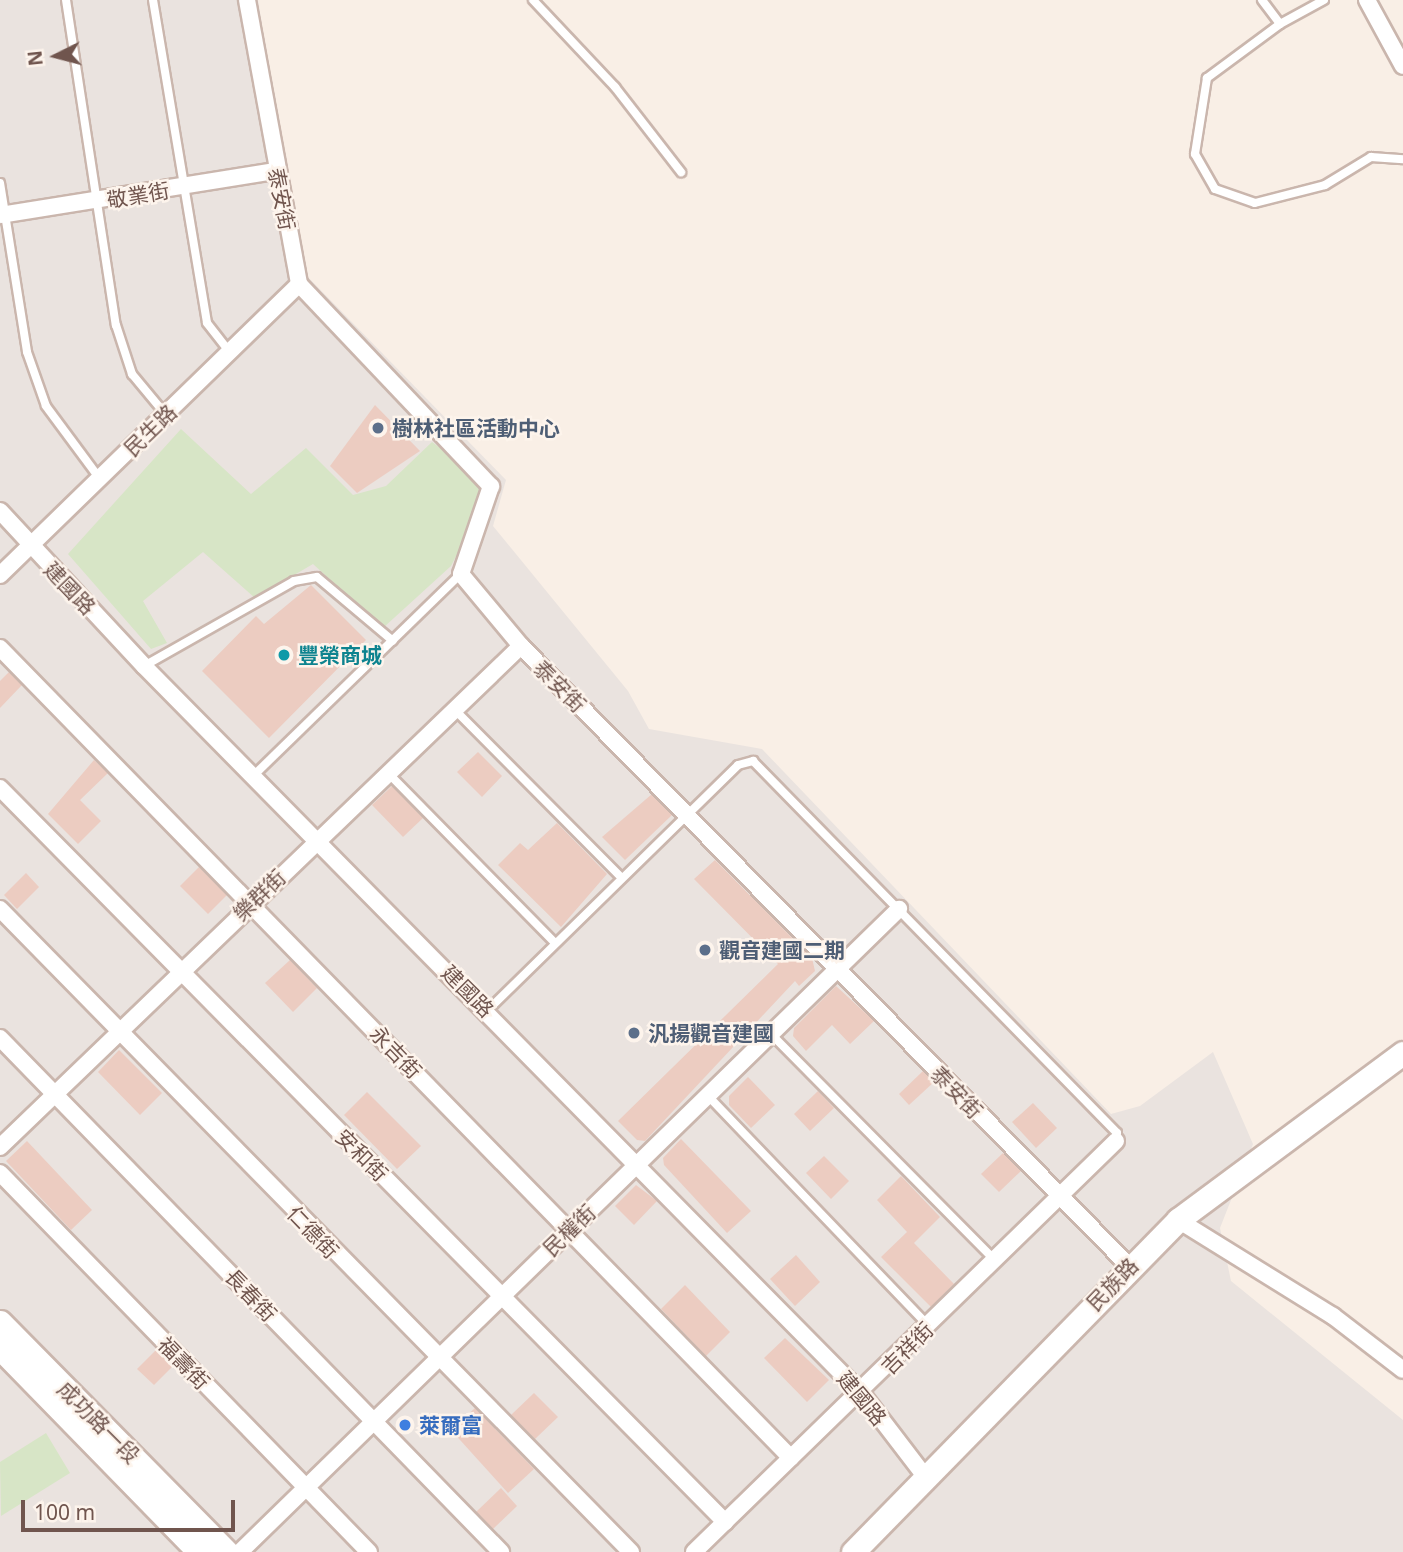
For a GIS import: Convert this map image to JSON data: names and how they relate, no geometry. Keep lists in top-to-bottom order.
{
  "streets": {
    "street": [
      "敬業街",
      "泰安街",
      "民生路",
      "建國路",
      "樂群街",
      "永吉街",
      "安和街",
      "民權街",
      "仁德街",
      "民族路",
      "長春街",
      "吉祥街",
      "福壽街",
      "成功路一段"
    ]
  },
  "crossings": [
    ["敬業街", "泰安街"],
    ["泰安街", "民生路"],
    ["泰安街", "樂群街"],
    ["泰安街", "民權街"],
    ["泰安街", "民族路"],
    ["泰安街", "吉祥街"],
    ["民生路", "建國路"],
    ["建國路", "樂群街"],
    ["建國路", "民權街"],
    ["建國路", "民族路"],
    ["建國路", "吉祥街"],
    ["樂群街", "永吉街"],
    ["樂群街", "安和街"],
    ["樂群街", "仁德街"],
    ["樂群街", "長春街"],
    ["永吉街", "民權街"],
    ["永吉街", "吉祥街"],
    ["安和街", "民權街"],
    ["安和街", "吉祥街"],
    ["民權街", "仁德街"],
    ["民權街", "長春街"],
    ["民權街", "福壽街"]
  ],
  "places": [
    "樹林社區活動中心",
    "豐榮商城",
    "觀音建國二期",
    "汎揚觀音建國",
    "萊爾富"
  ],
  "scale_bar": "100 m",
  "north": "left"
}
